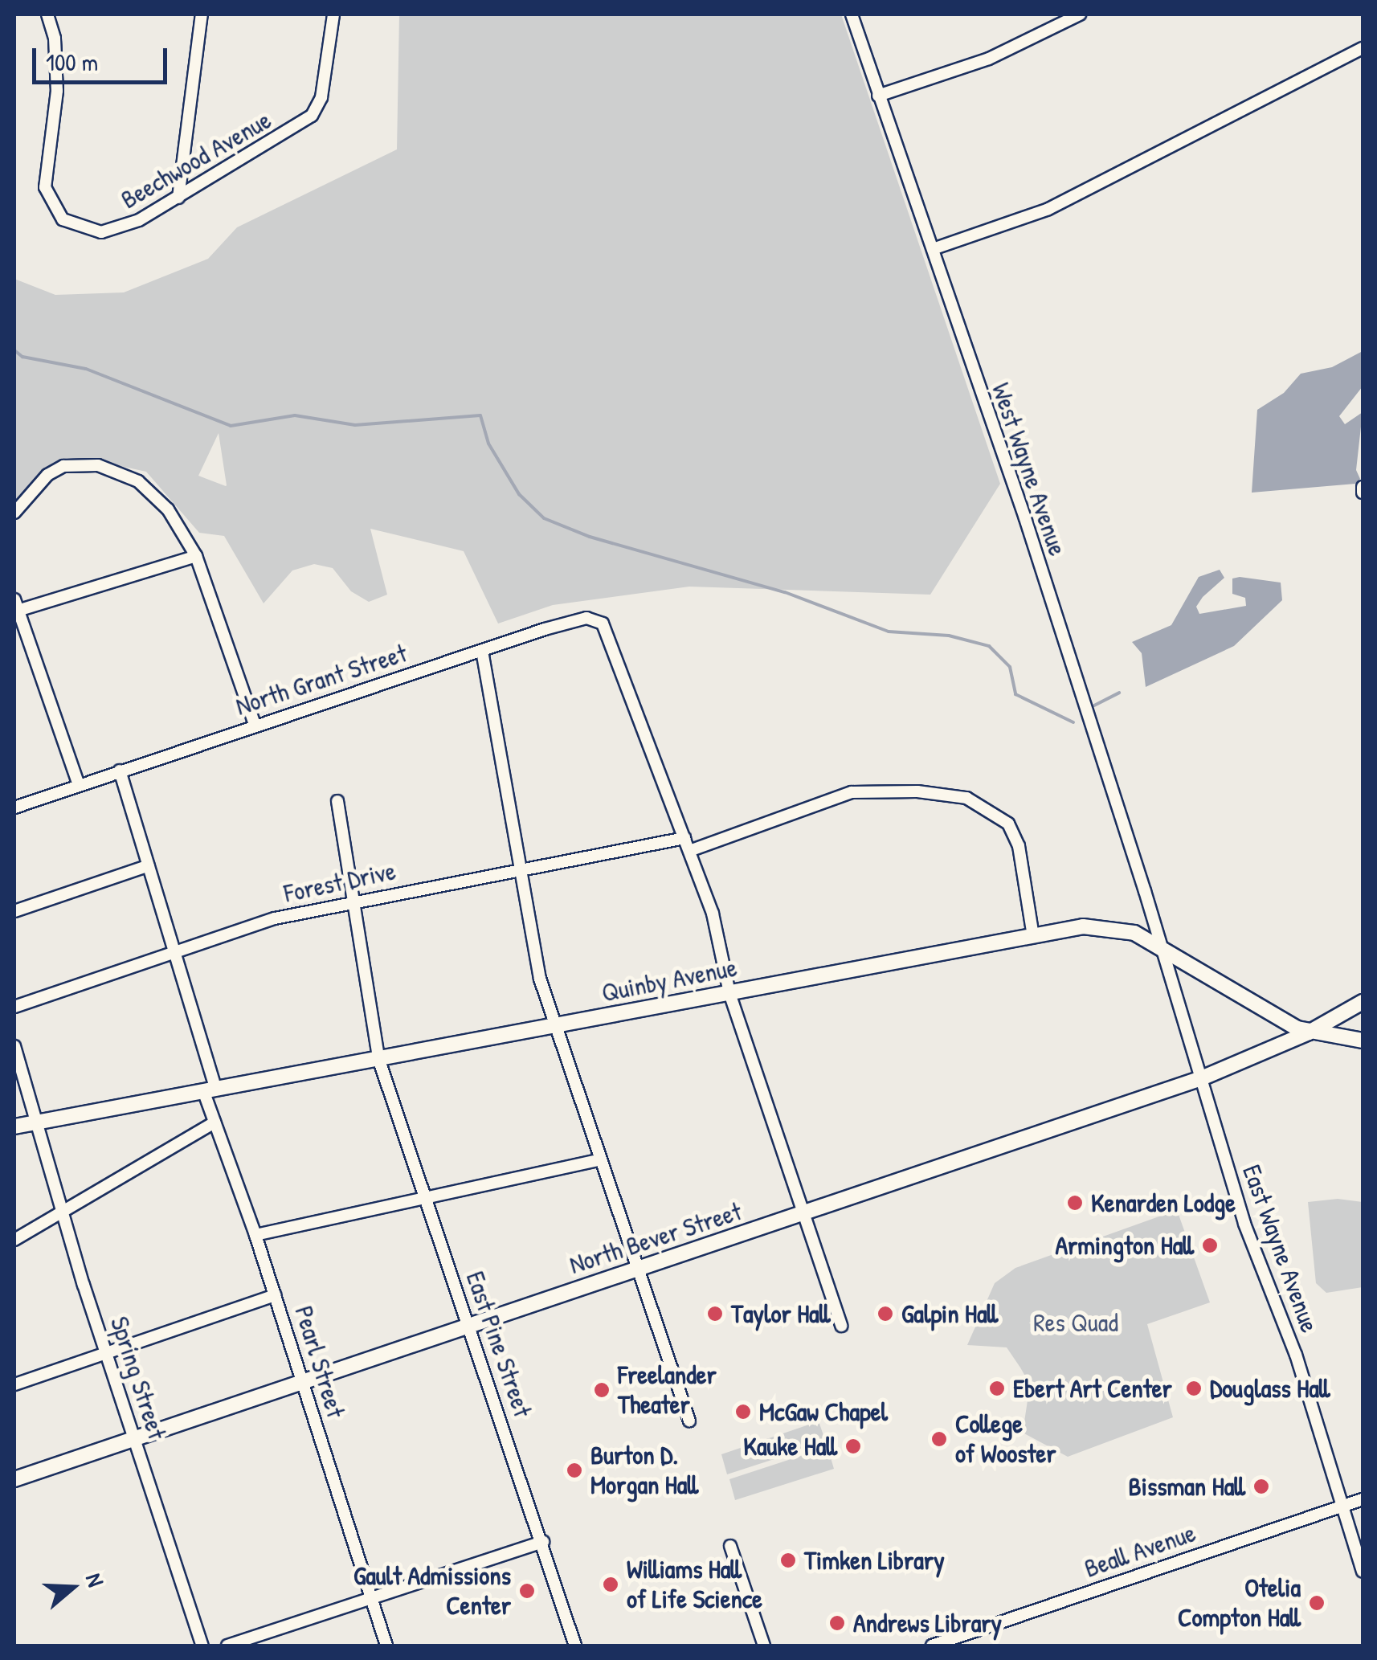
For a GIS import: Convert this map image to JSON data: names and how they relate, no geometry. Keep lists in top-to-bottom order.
{
  "streets": {
    "main road": ["Quinby Avenue", "North Bever Street"],
    "street": [
      "Beechwood Avenue",
      "West Wayne Avenue",
      "North Grant Street",
      "Forest Drive",
      "East Wayne Avenue",
      "East Pine Street",
      "Pearl Street",
      "Spring Street",
      "Beall Avenue"
    ]
  },
  "crossings": [
    ["West Wayne Avenue", "Quinby Avenue"],
    ["West Wayne Avenue", "East Wayne Avenue"],
    ["North Grant Street", "Forest Drive"],
    ["North Grant Street", "Quinby Avenue"],
    ["North Grant Street", "North Bever Street"],
    ["North Grant Street", "Pearl Street"],
    ["Forest Drive", "East Pine Street"],
    ["Forest Drive", "Pearl Street"],
    ["Quinby Avenue", "North Bever Street"],
    ["Quinby Avenue", "East Wayne Avenue"],
    ["Quinby Avenue", "East Pine Street"],
    ["Quinby Avenue", "Pearl Street"],
    ["Quinby Avenue", "Spring Street"],
    ["North Bever Street", "East Wayne Avenue"],
    ["North Bever Street", "East Pine Street"],
    ["North Bever Street", "Pearl Street"],
    ["North Bever Street", "Spring Street"],
    ["East Wayne Avenue", "Beall Avenue"]
  ],
  "parks": ["Res Quad"],
  "places": [
    "Kenarden Lodge",
    "Armington Hall",
    "Taylor Hall",
    "Galpin Hall",
    "Ebert Art Center",
    "Douglass Hall",
    "Freelander Theater",
    "McGaw Chapel",
    "College of Wooster",
    "Kauke Hall",
    "Burton D. Morgan Hall",
    "Bissman Hall",
    "Timken Library",
    "Williams Hall of Life Science",
    "Gault Admissions Center",
    "Otelia Compton Hall",
    "Andrews Library"
  ],
  "scale_bar": "100 m",
  "north": "right"
}
